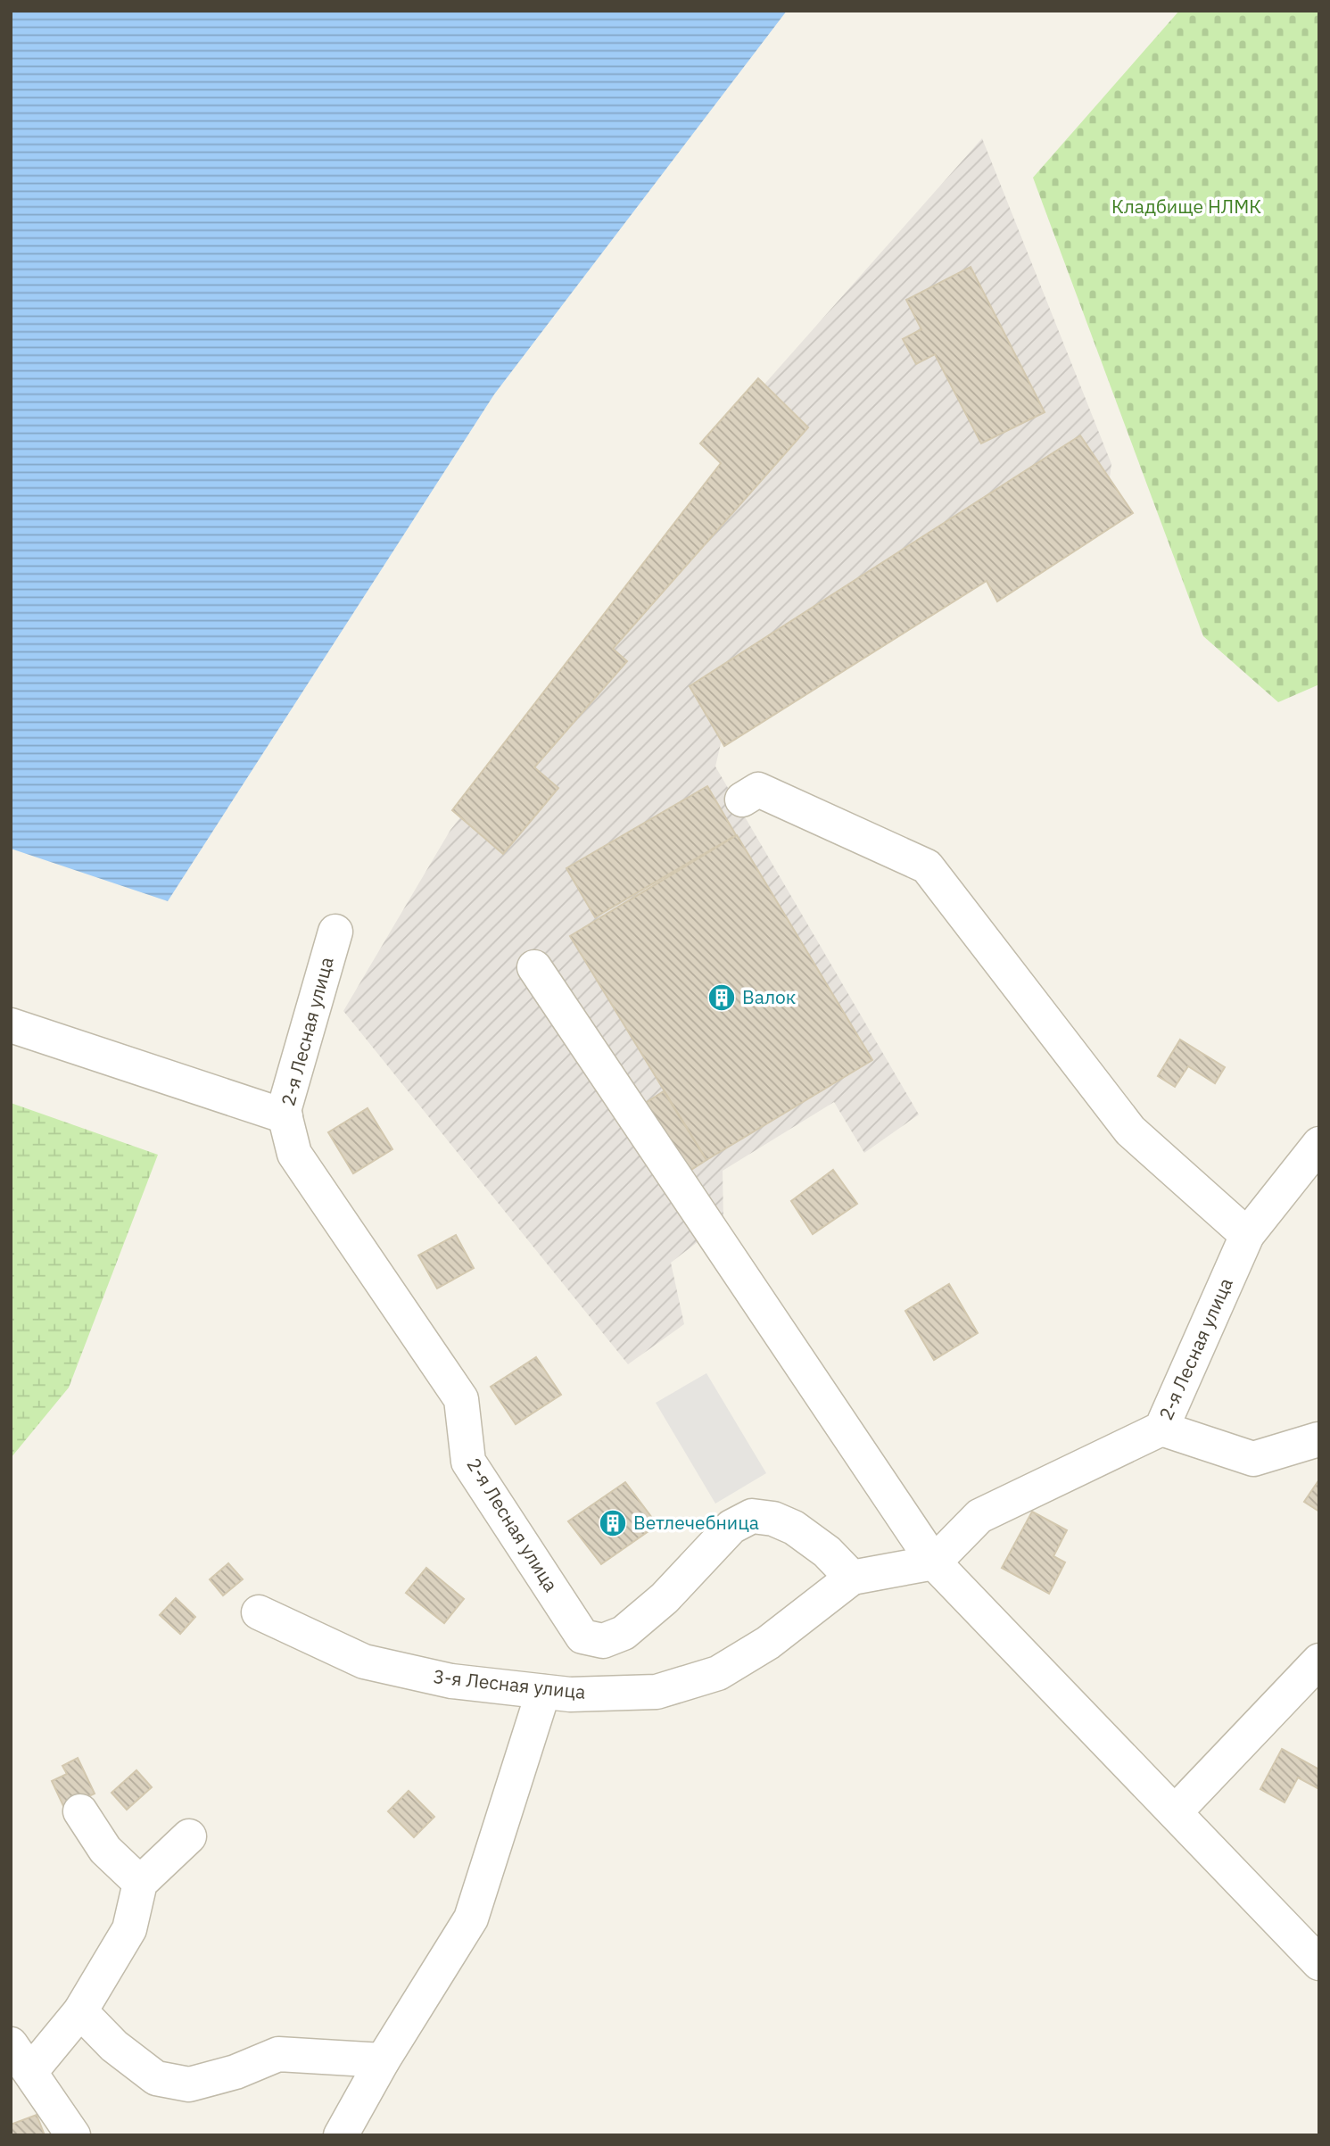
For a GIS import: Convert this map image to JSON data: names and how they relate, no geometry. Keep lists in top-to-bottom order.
{
  "streets": {
    "street": ["2-я Лесная улица", "3-я Лесная улица"]
  },
  "crossings": [
    ["2-я Лесная улица", "3-я Лесная улица"]
  ],
  "parks": ["Кладбище НЛМК"],
  "places": {
    "building": ["Валок", "Ветлечебница"]
  }
}
